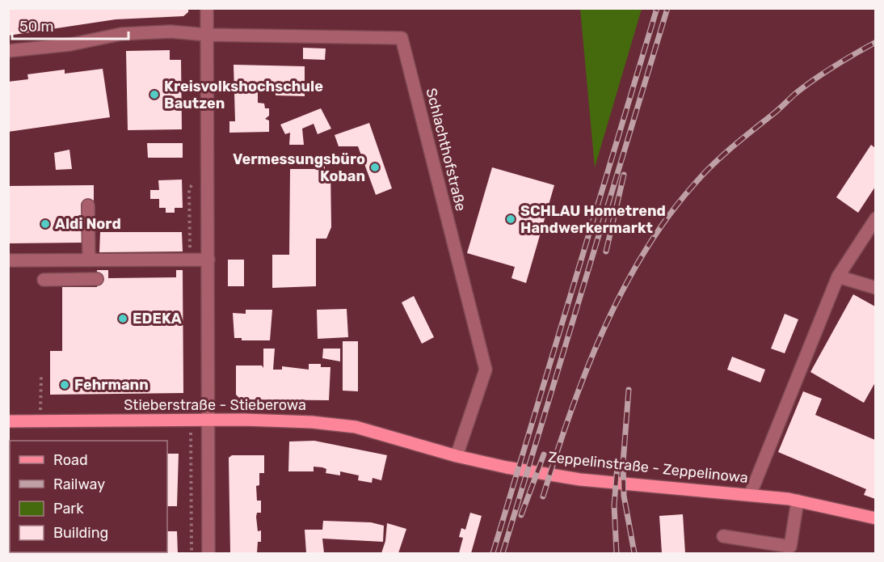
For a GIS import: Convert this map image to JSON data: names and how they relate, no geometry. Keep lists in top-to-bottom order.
{
  "streets": {
    "main road": ["Stieberstraße - Stieberowa", "Zeppelinstraße - Zeppelinowa"],
    "street": ["Schlachthofstraße"]
  },
  "crossings": [
    ["Schlachthofstraße", "Zeppelinstraße - Zeppelinowa"],
    ["Stieberstraße - Stieberowa", "Zeppelinstraße - Zeppelinowa"]
  ],
  "places": [
    "Kreisvolkshochschule Bautzen",
    "Vermessungsbüro Koban",
    "SCHLAU Hometrend Handwerkermarkt",
    "Aldi Nord",
    "EDEKA",
    "Fehrmann"
  ],
  "legend": [
    "Road",
    "Railway",
    "Park",
    "Building"
  ],
  "scale_bar": "50 m"
}
